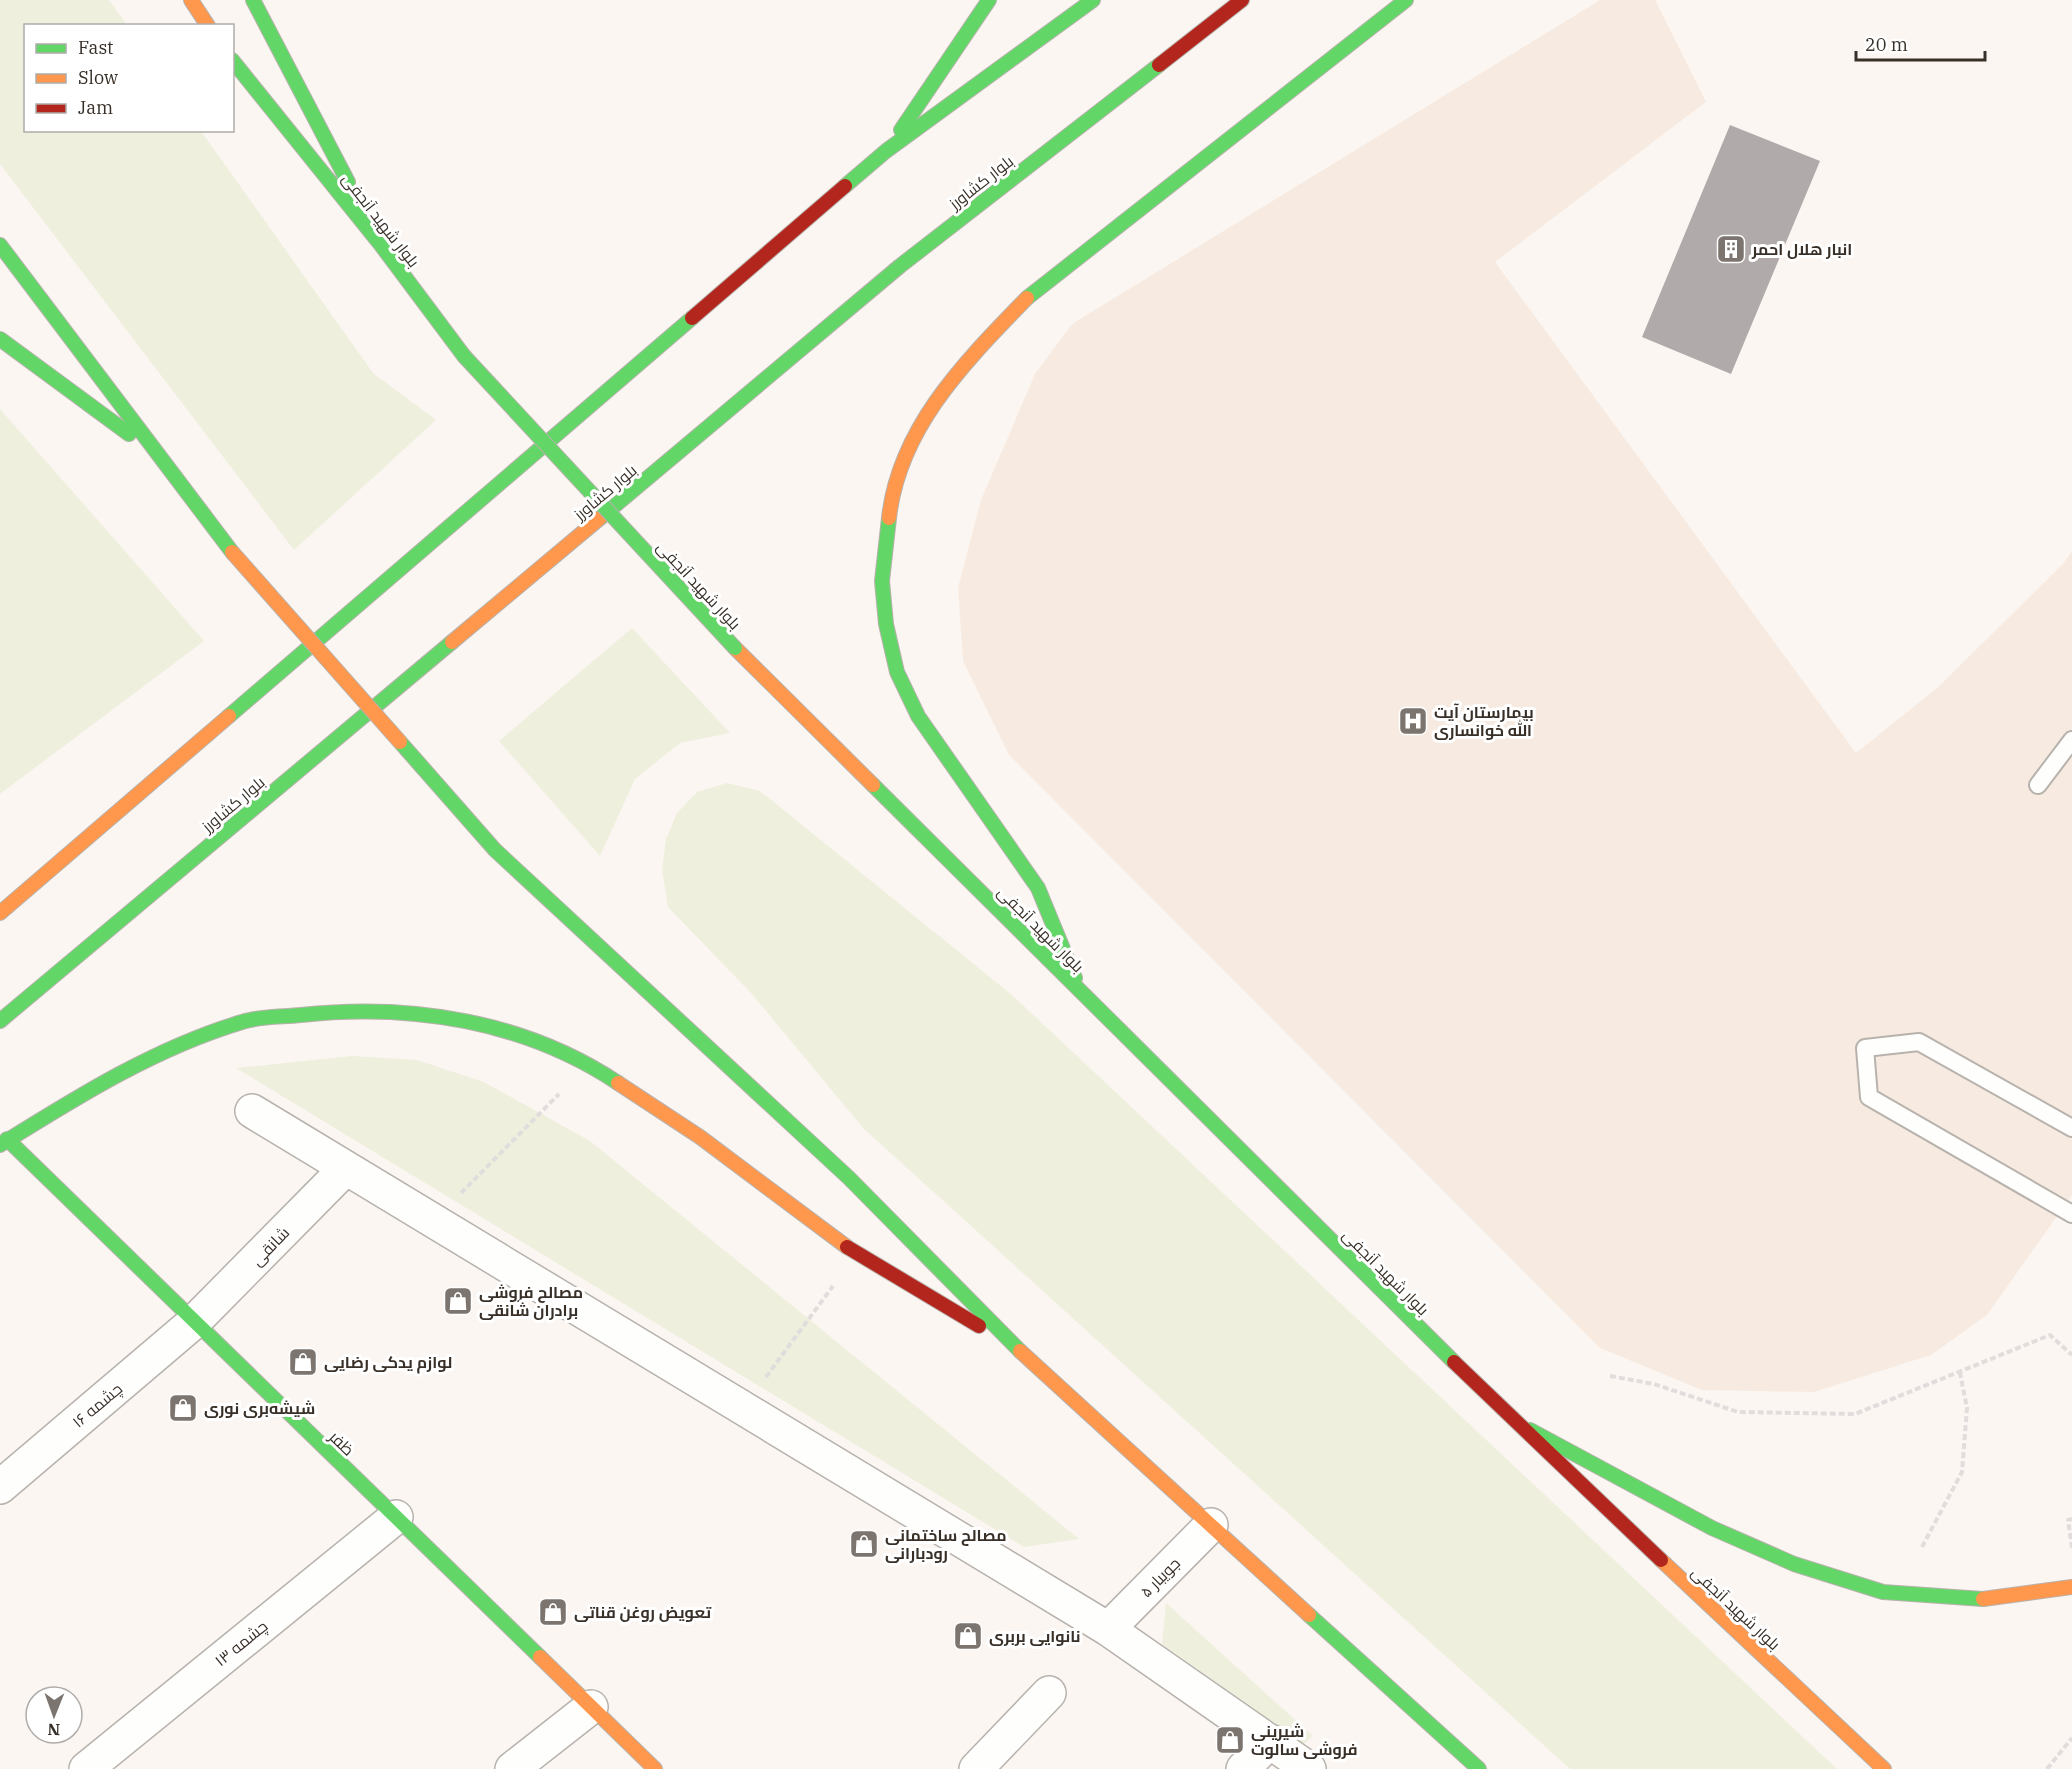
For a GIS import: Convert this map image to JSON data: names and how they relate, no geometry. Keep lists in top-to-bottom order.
{
  "streets": {
    "main road": ["بلوار کشاورز", "بلوار شهید آنجفی", "ظفر"],
    "street": [
      "شانقی",
      "چشمه ۱۶",
      "جویبار ۵",
      "چشمه ۱۳"
    ]
  },
  "crossings": [
    ["شانقی", "چشمه ۱۶"],
    ["شانقی", "ظفر"],
    ["چشمه ۱۶", "ظفر"],
    ["ظفر", "چشمه ۱۳"]
  ],
  "places": {
    "building": ["انبار هلال احمر"],
    "hospital": ["بیمارستان آیت الله خوانساری"],
    "shop": [
      "مصالح فروشی برادران شانقی",
      "لوازم یدکی رضایی",
      "شیشه‌بری نوری",
      "مصالح ساختمانی رودبارانی",
      "تعویض روغن قناتی",
      "نانوایی بربری",
      "شیرینی فروشی سالوت"
    ]
  },
  "legend": ["Fast", "Slow", "Jam"],
  "scale_bar": "20 m",
  "north": "bottom"
}
